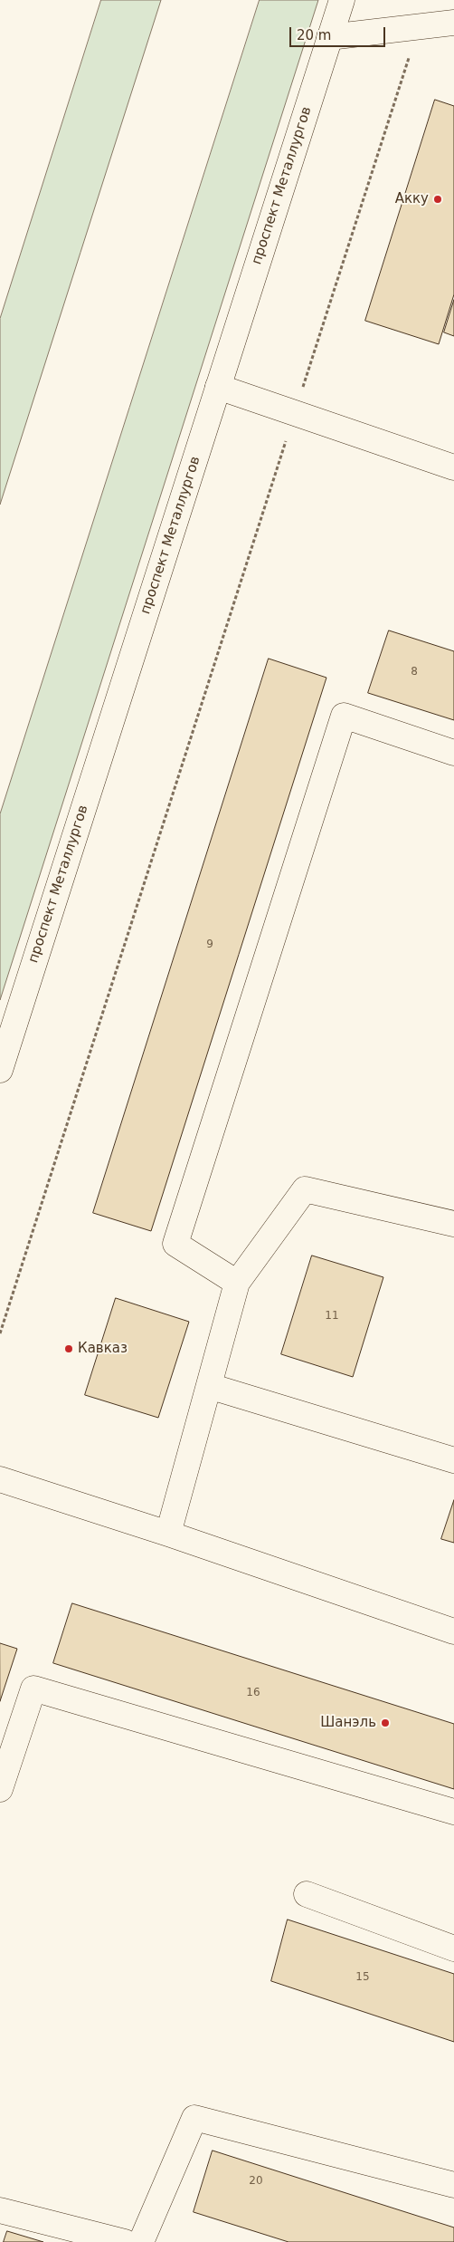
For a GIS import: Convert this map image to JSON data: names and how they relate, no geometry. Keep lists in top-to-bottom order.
{
  "streets": {
    "main road": ["проспект Металлургов"]
  },
  "places": ["Акку", "Кавказ", "Шанэль"],
  "house_numbers": [
    "8",
    "9",
    "11",
    "16",
    "15",
    "20"
  ],
  "scale_bar": "20 m"
}
